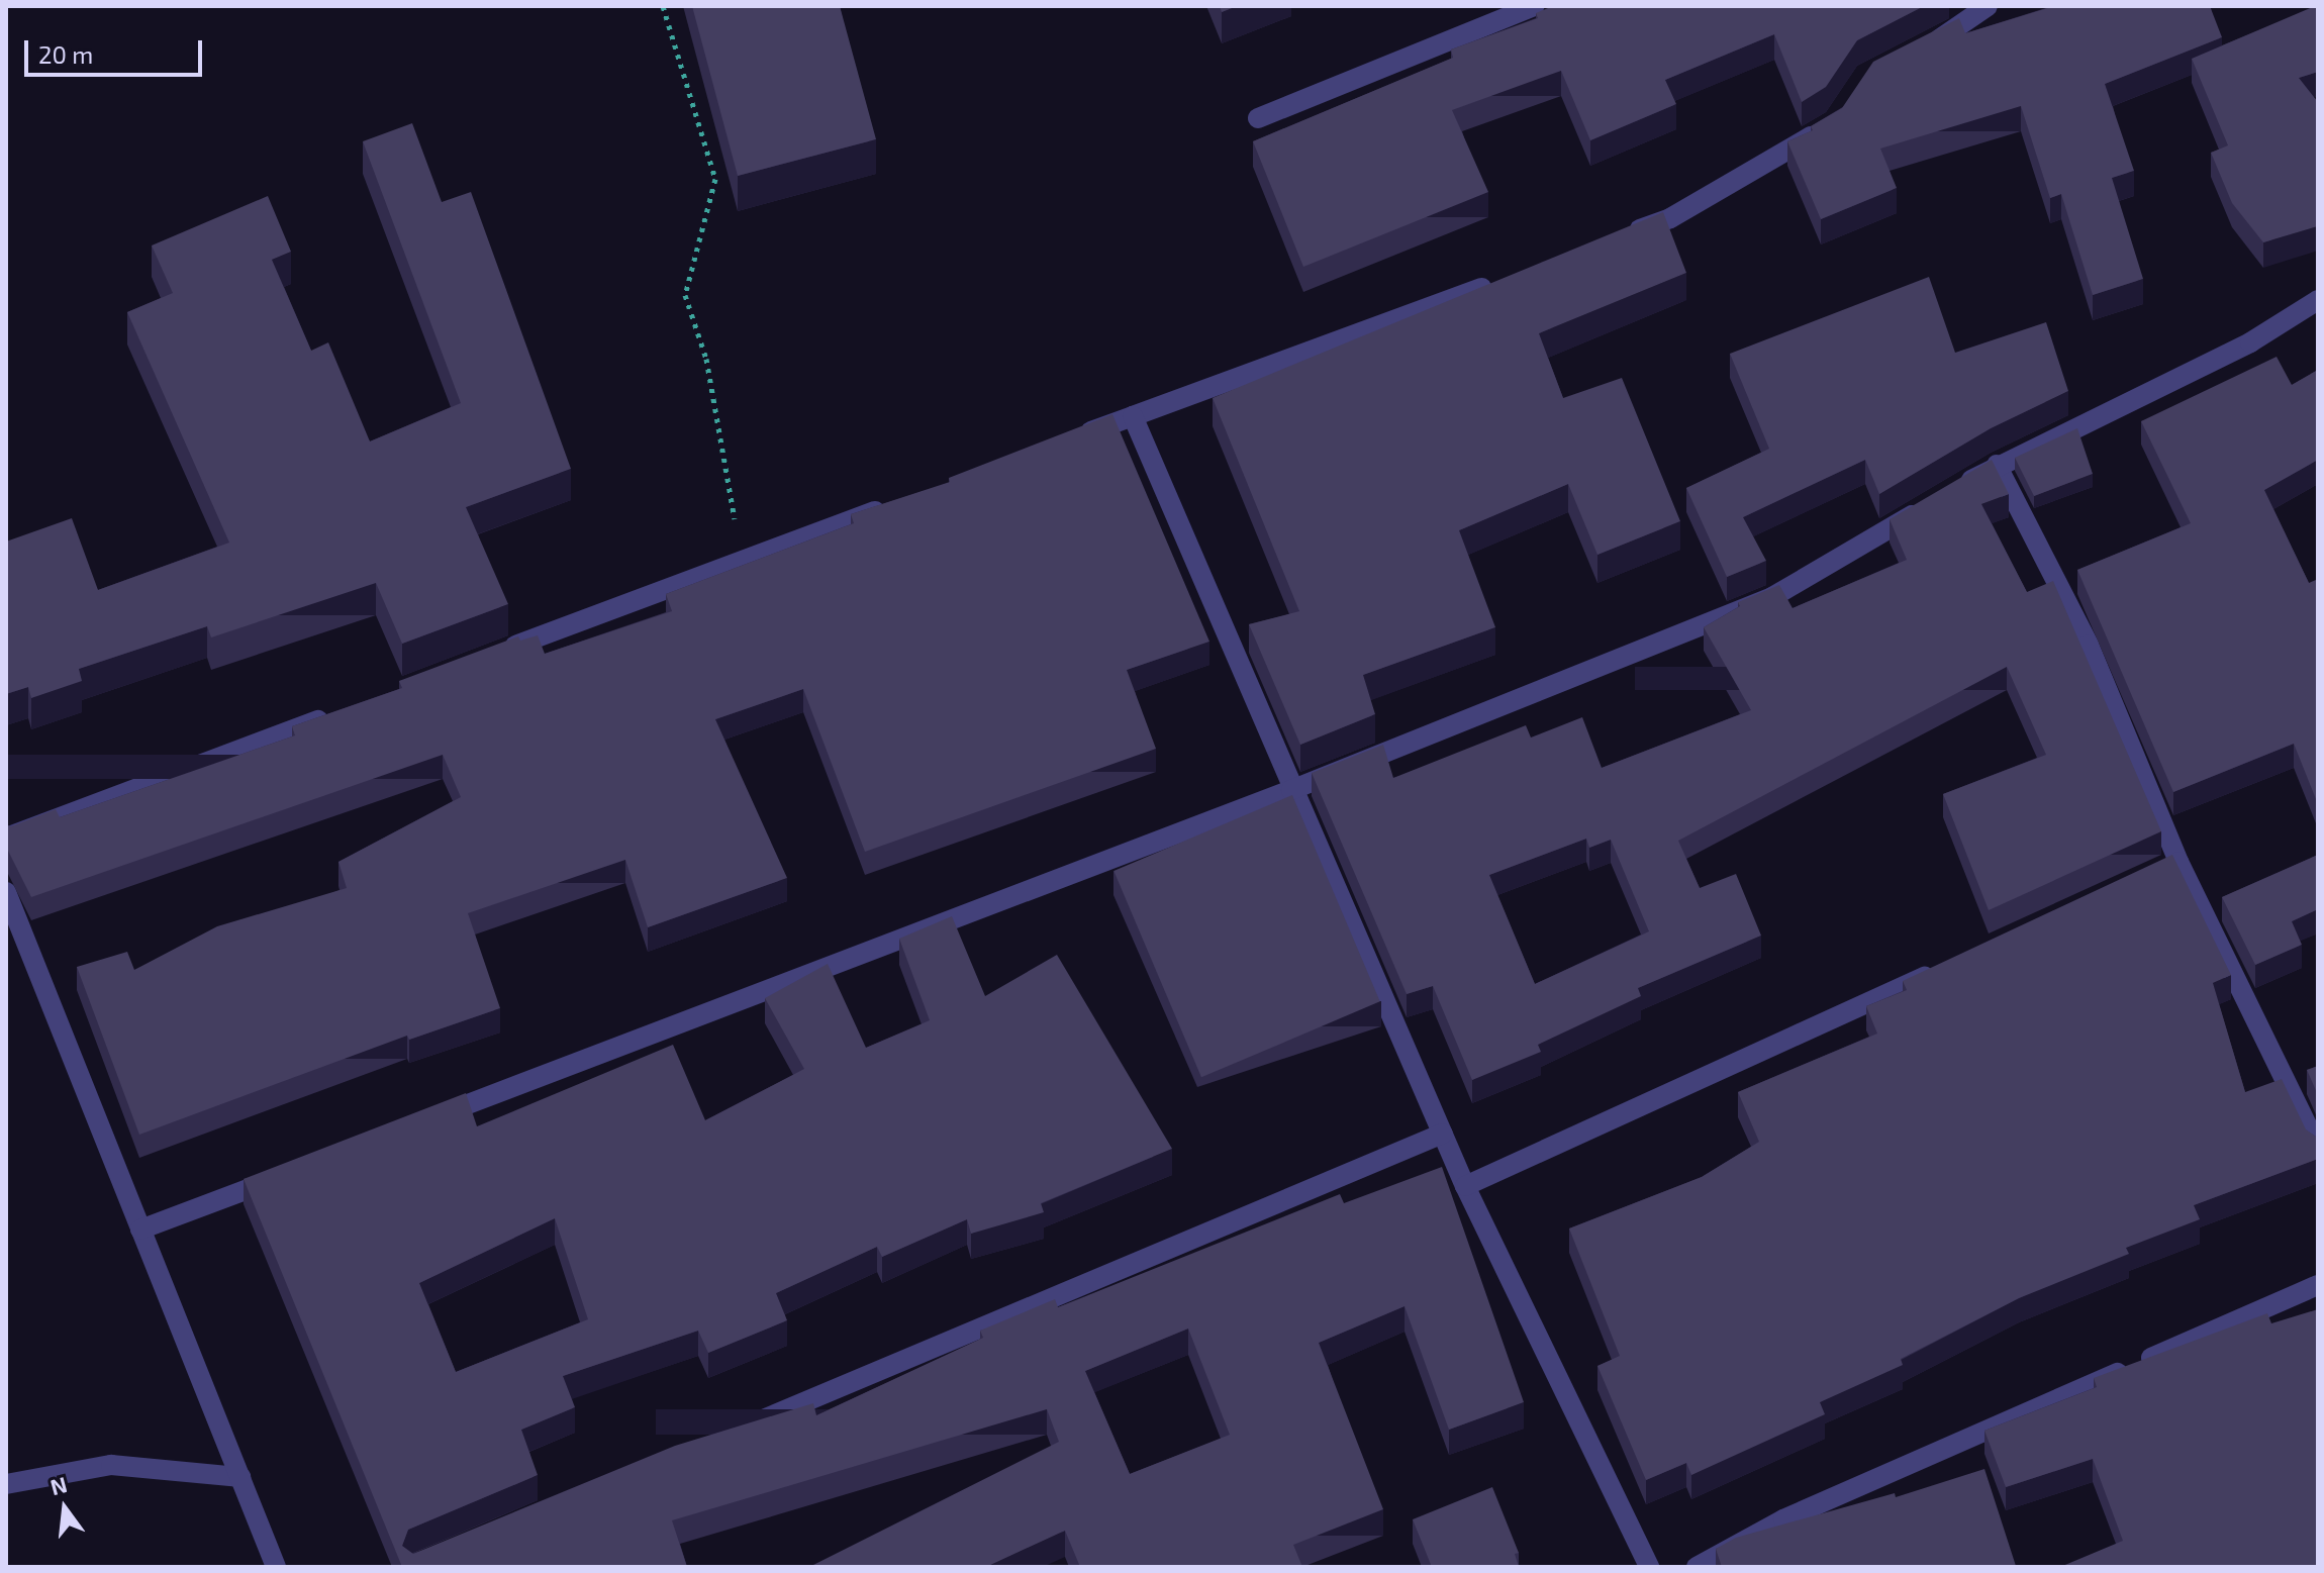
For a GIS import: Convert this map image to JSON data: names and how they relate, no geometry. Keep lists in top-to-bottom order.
{
  "scale_bar": "20 m",
  "north": "top"
}
